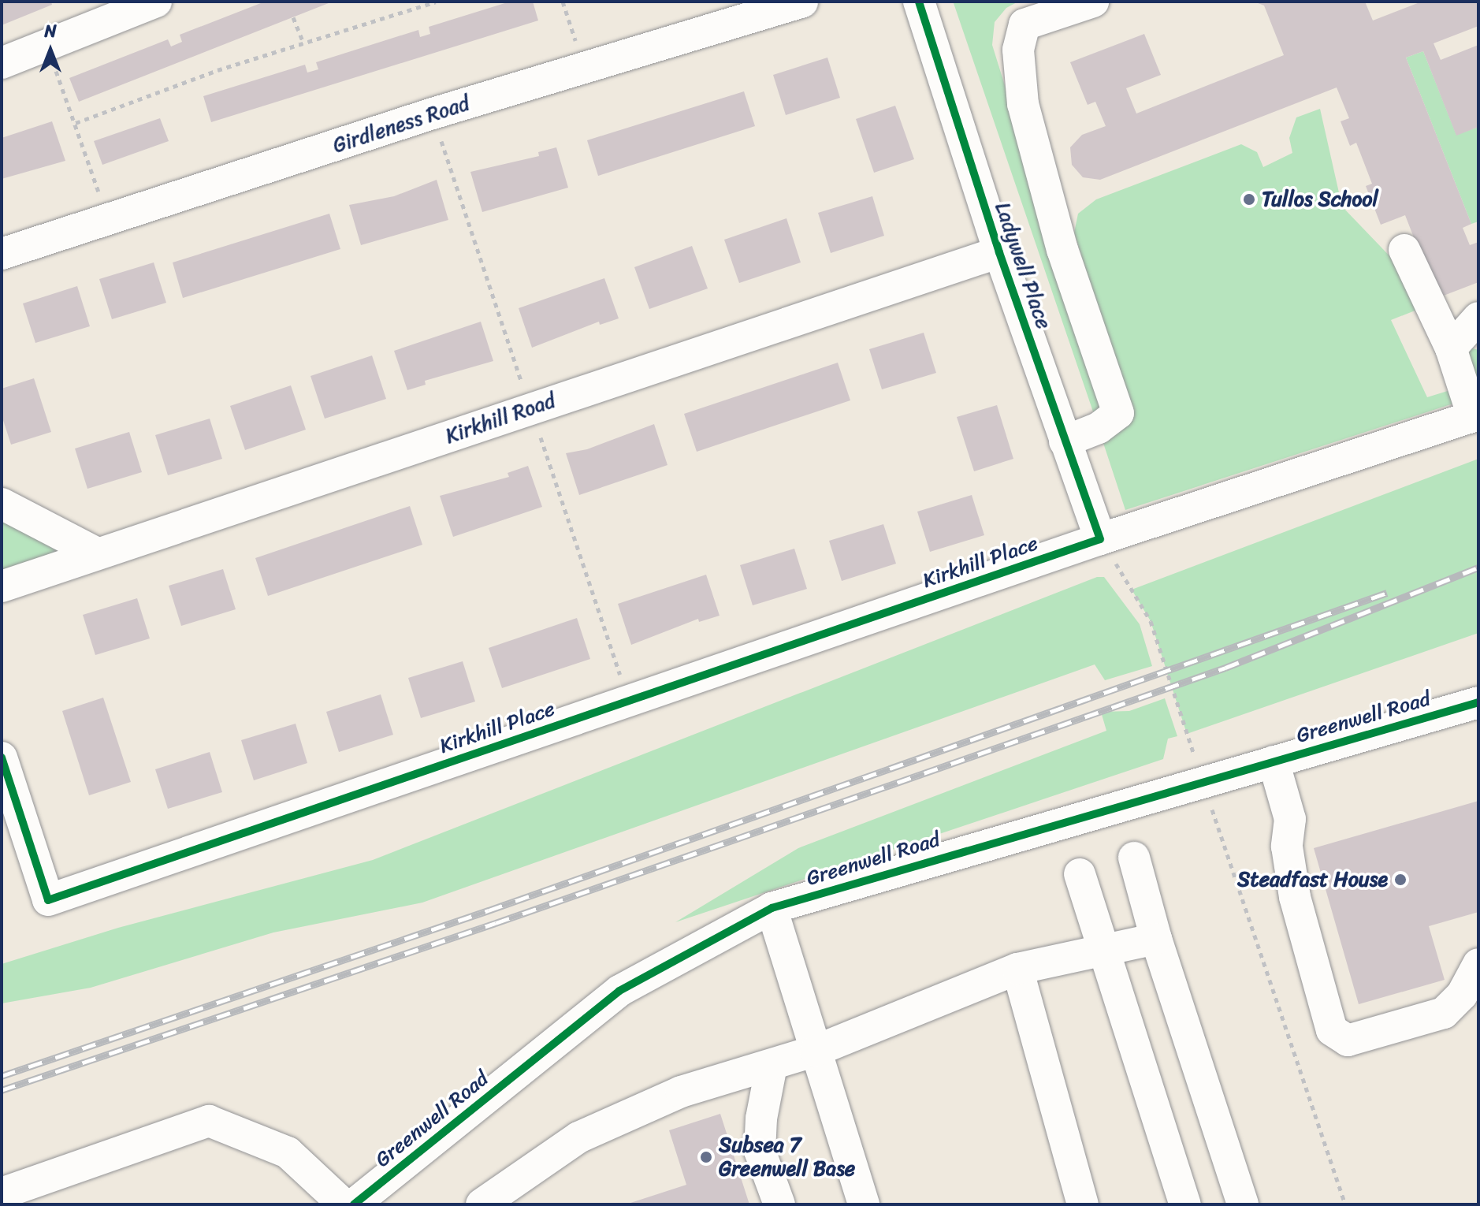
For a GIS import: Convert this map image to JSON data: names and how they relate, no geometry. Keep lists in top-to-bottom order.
{
  "streets": {
    "street": [
      "Girdleness Road",
      "Ladywell Place",
      "Kirkhill Road",
      "Kirkhill Place",
      "Greenwell Road"
    ]
  },
  "crossings": [
    ["Ladywell Place", "Kirkhill Road"],
    ["Ladywell Place", "Kirkhill Place"]
  ],
  "places": ["Tullos School", "Steadfast House", "Subsea 7 Greenwell Base"],
  "north": "top"
}
